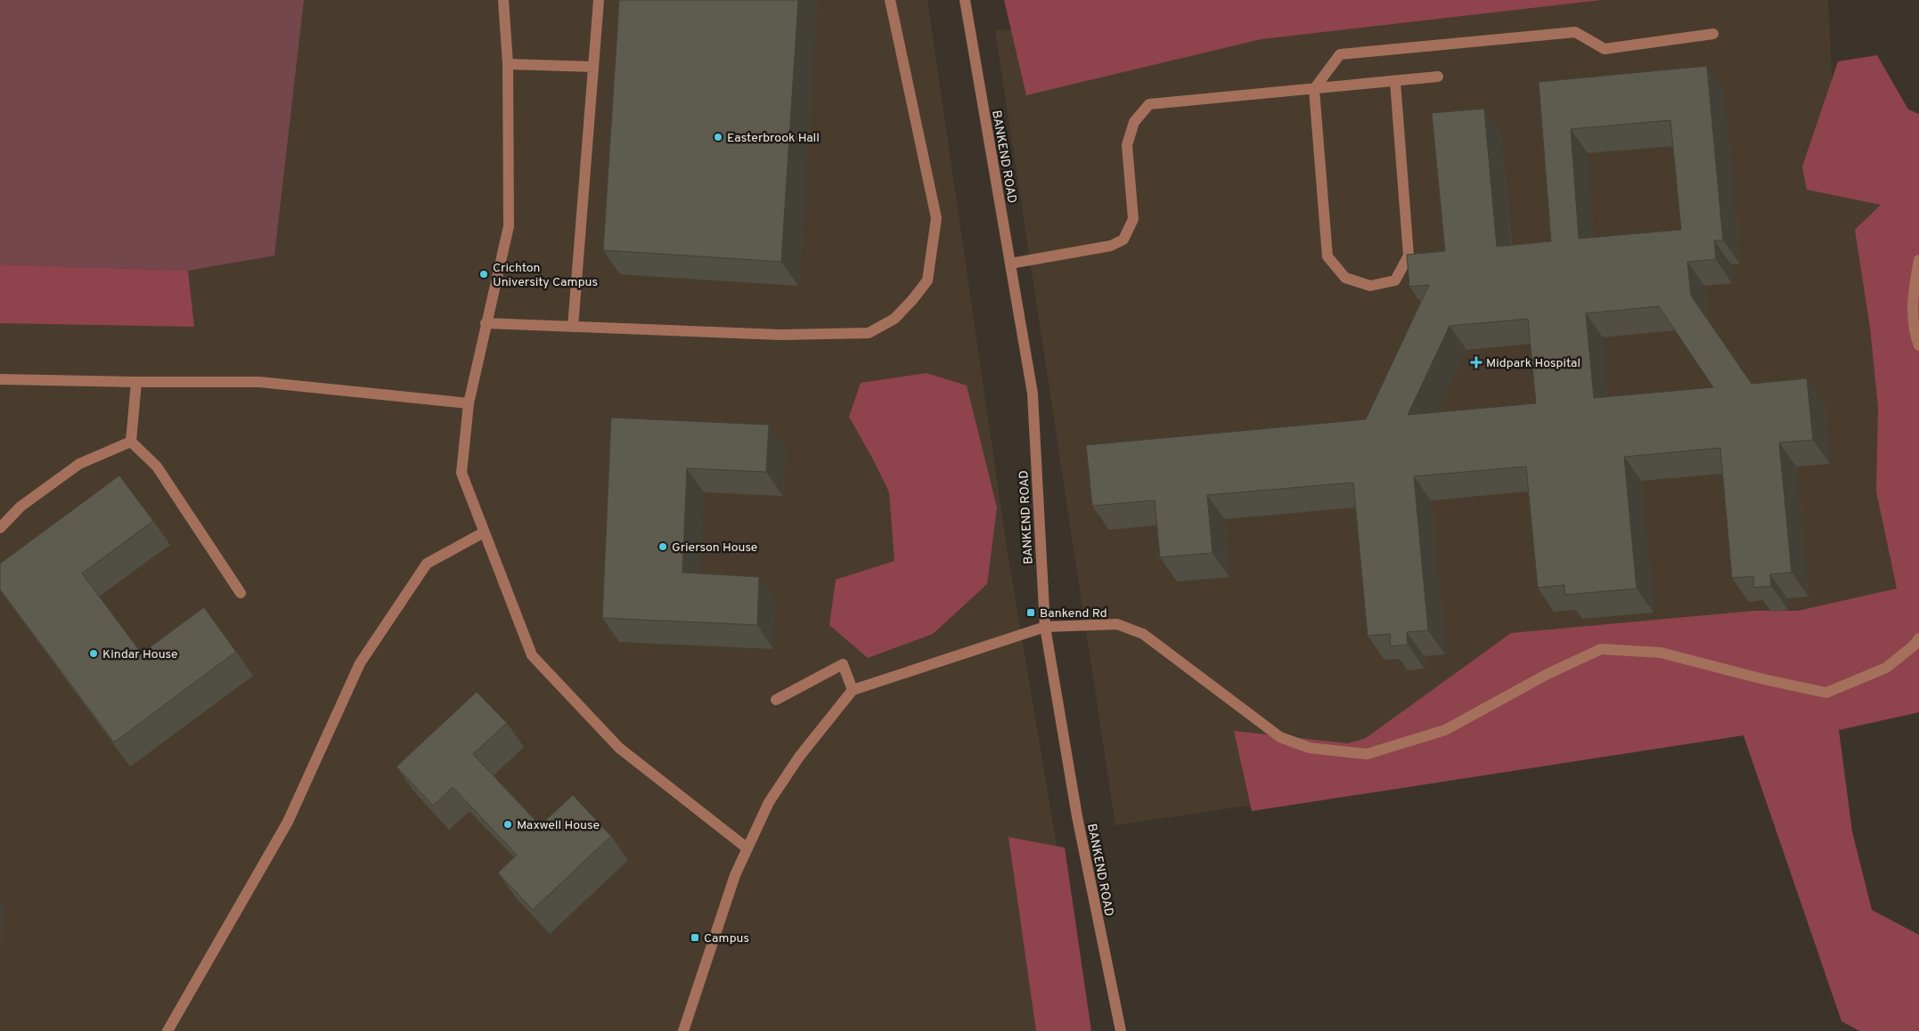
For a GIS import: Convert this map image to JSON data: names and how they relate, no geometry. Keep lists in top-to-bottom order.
{
  "streets": {
    "street": ["BANKEND ROAD"]
  },
  "places": {
    "other": [
      "Easterbrook Hall",
      "Crichton University Campus",
      "Grierson House",
      "Kindar House",
      "Maxwell House"
    ],
    "health": ["Midpark Hospital"],
    "transit": ["Bankend Rd", "Campus"]
  }
}
